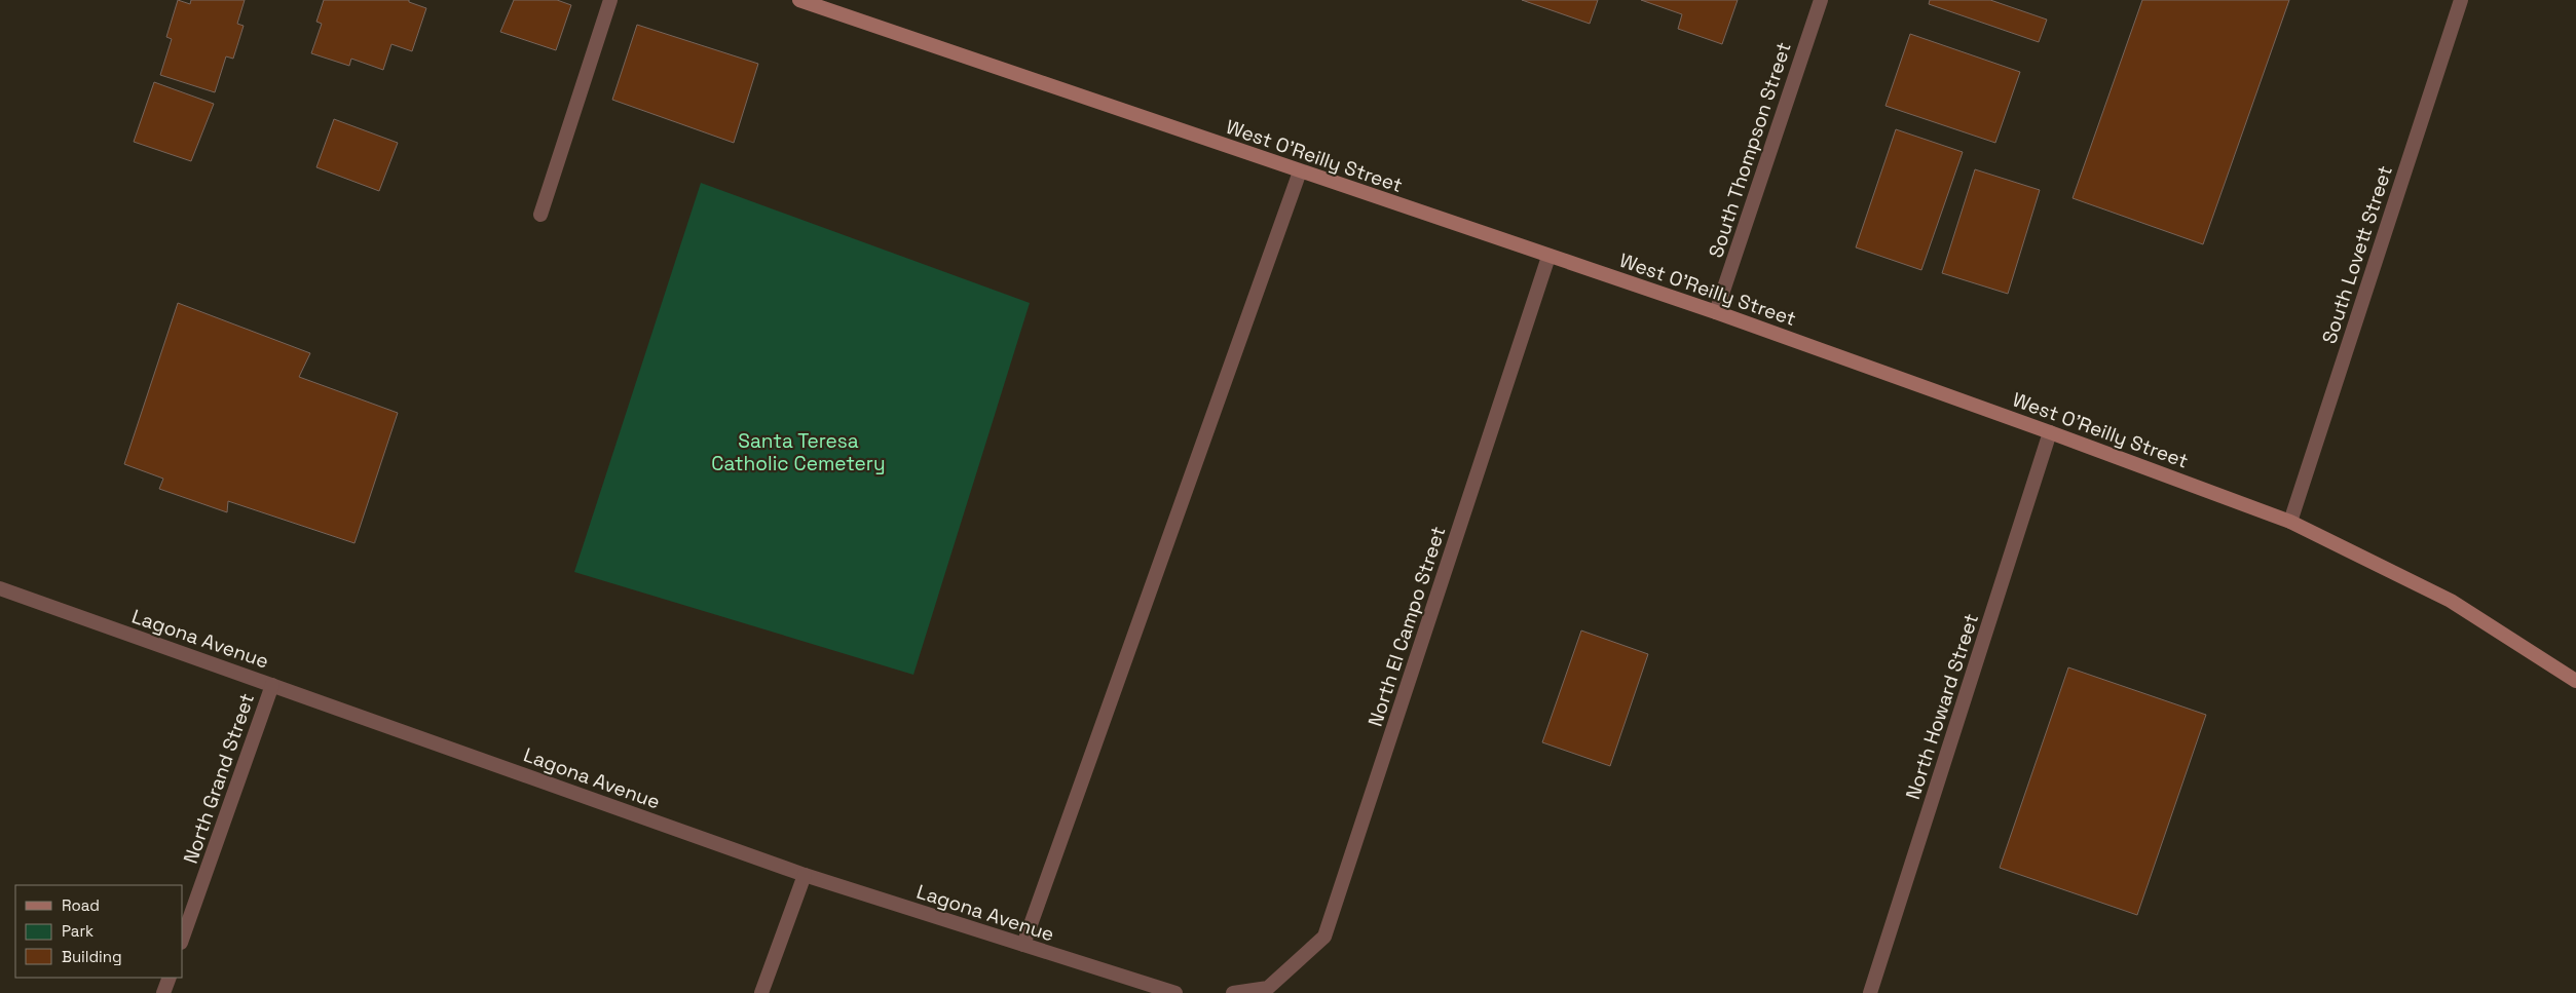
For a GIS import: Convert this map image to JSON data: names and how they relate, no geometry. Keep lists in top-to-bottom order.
{
  "streets": {
    "main road": ["West O'Reilly Street"],
    "street": [
      "South Thompson Street",
      "South Lovett Street",
      "North El Campo Street",
      "Lagona Avenue",
      "North Howard Street",
      "North Grand Street"
    ]
  },
  "crossings": [
    ["South Thompson Street", "West O'Reilly Street"],
    ["West O'Reilly Street", "South Lovett Street"],
    ["West O'Reilly Street", "North El Campo Street"],
    ["West O'Reilly Street", "North Howard Street"],
    ["Lagona Avenue", "North Grand Street"]
  ],
  "parks": ["Santa Teresa Catholic Cemetery"],
  "legend": ["Road", "Park", "Building"]
}
